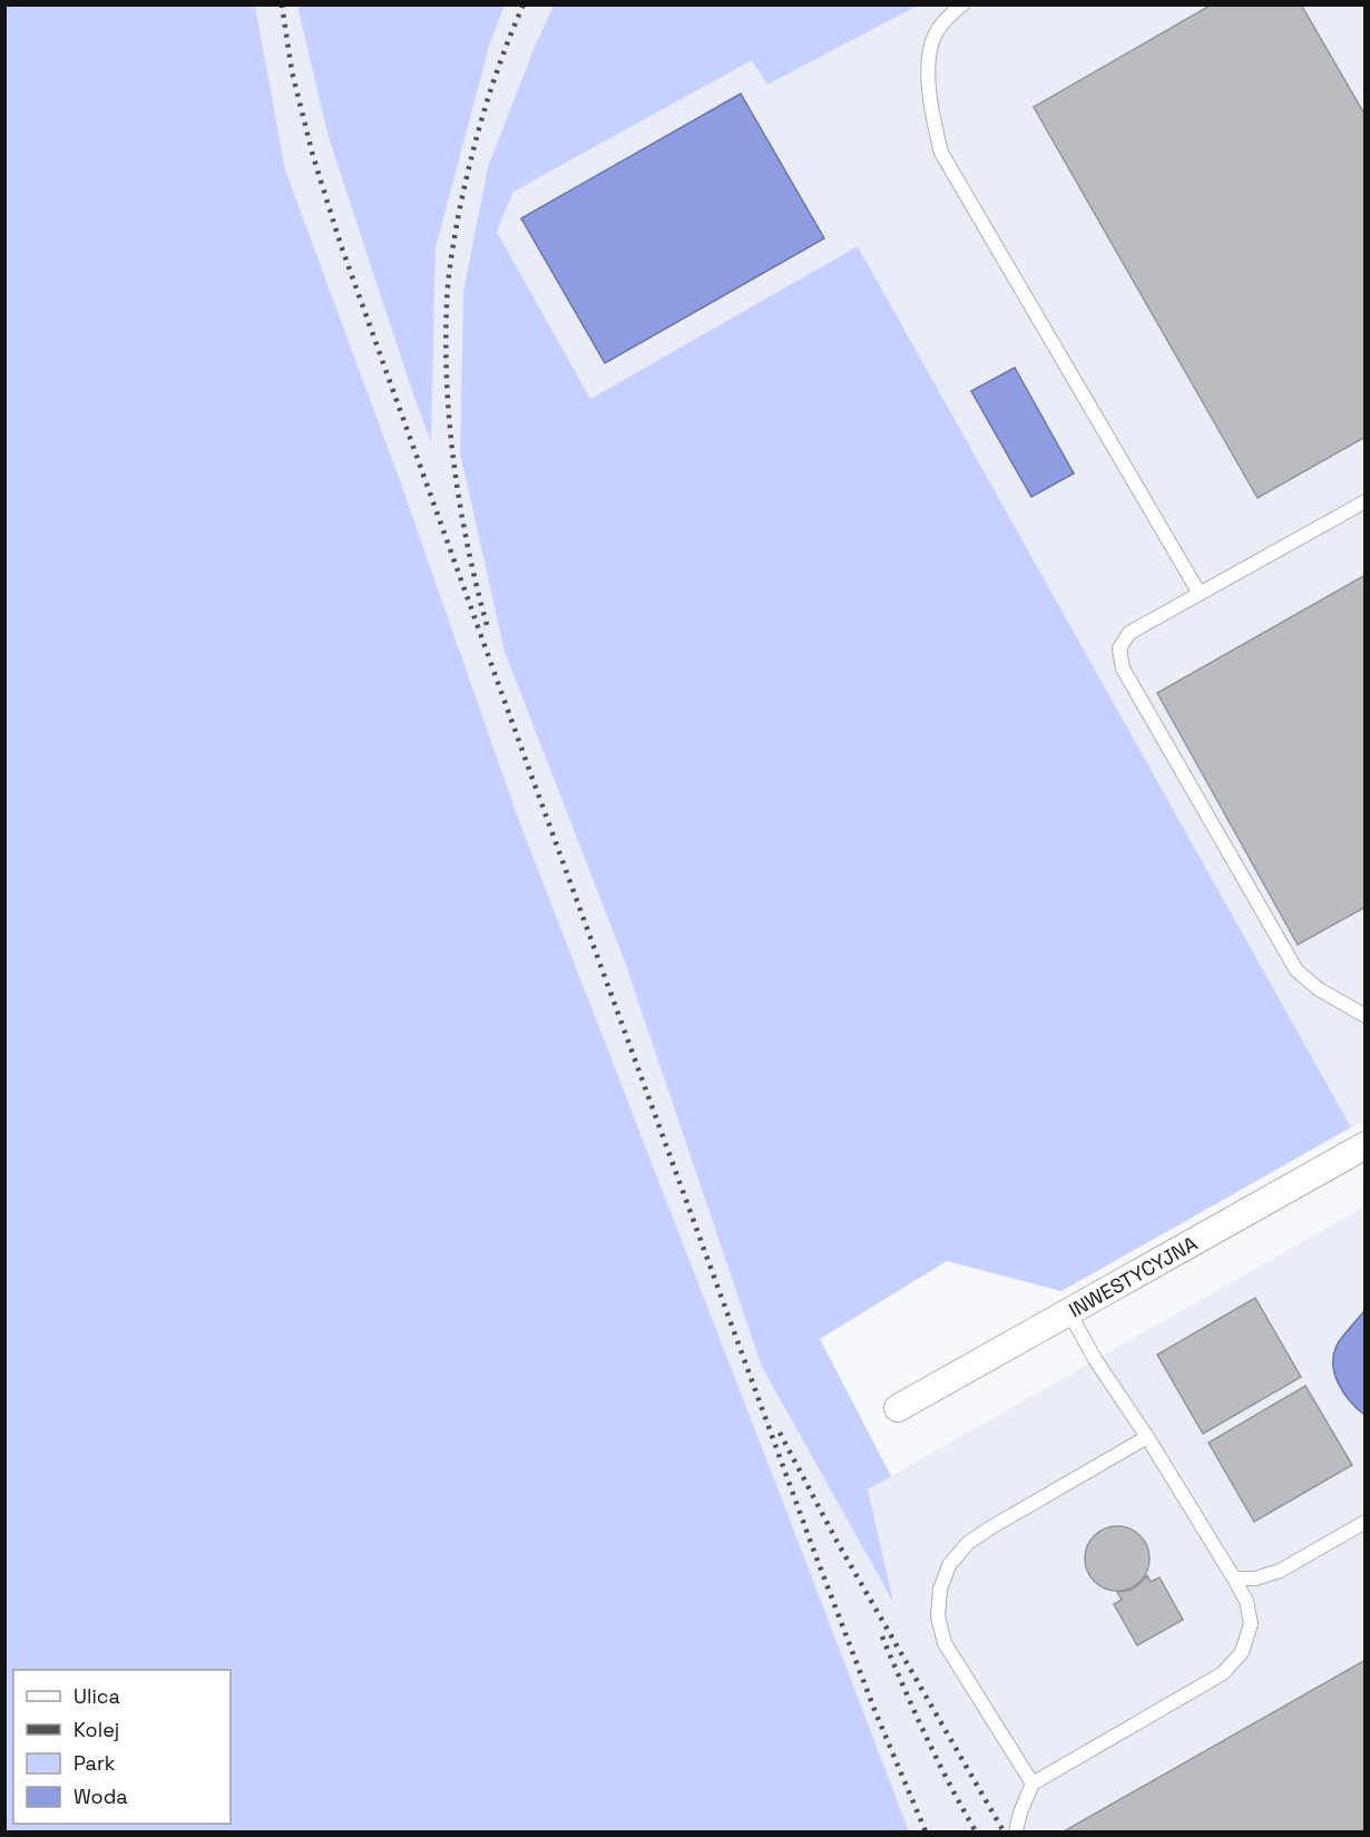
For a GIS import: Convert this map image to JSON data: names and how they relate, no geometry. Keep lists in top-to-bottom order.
{
  "streets": {
    "street": ["INWESTYCYJNA"]
  },
  "legend": [
    "Ulica",
    "Kolej",
    "Park",
    "Woda"
  ]
}
